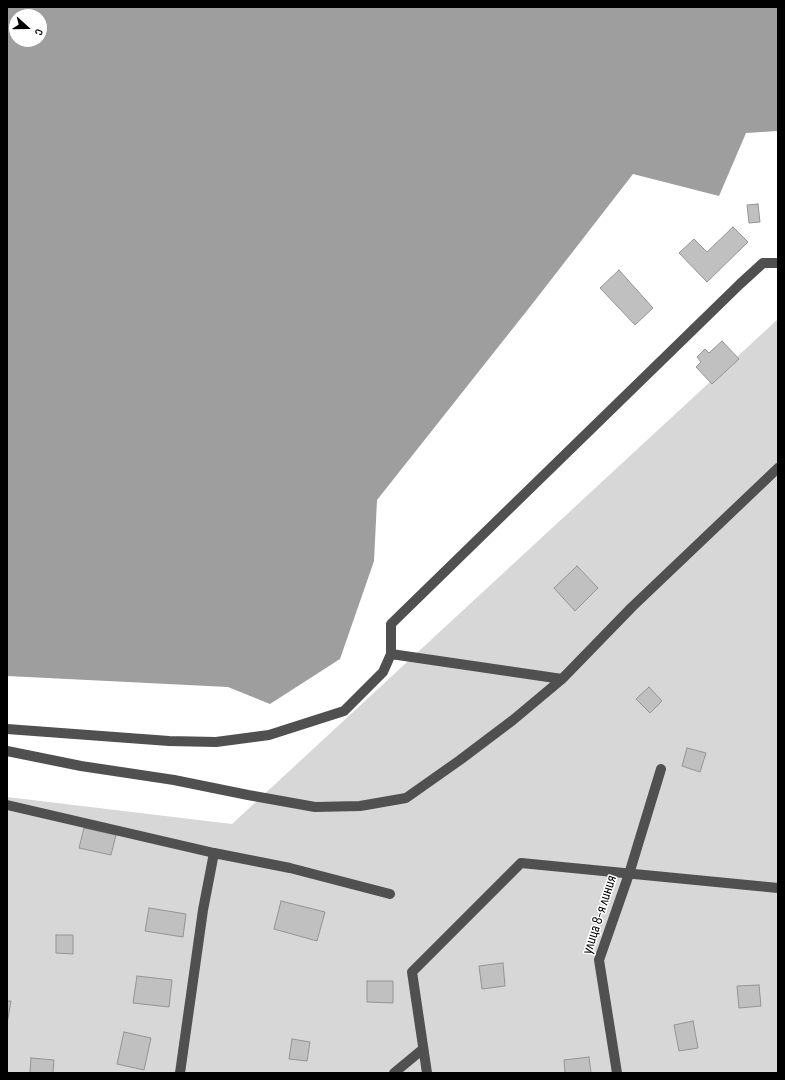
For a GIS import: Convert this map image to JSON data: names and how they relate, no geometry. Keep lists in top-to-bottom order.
{
  "streets": {
    "street": ["улица 8-я линия"]
  },
  "north": "right"
}
